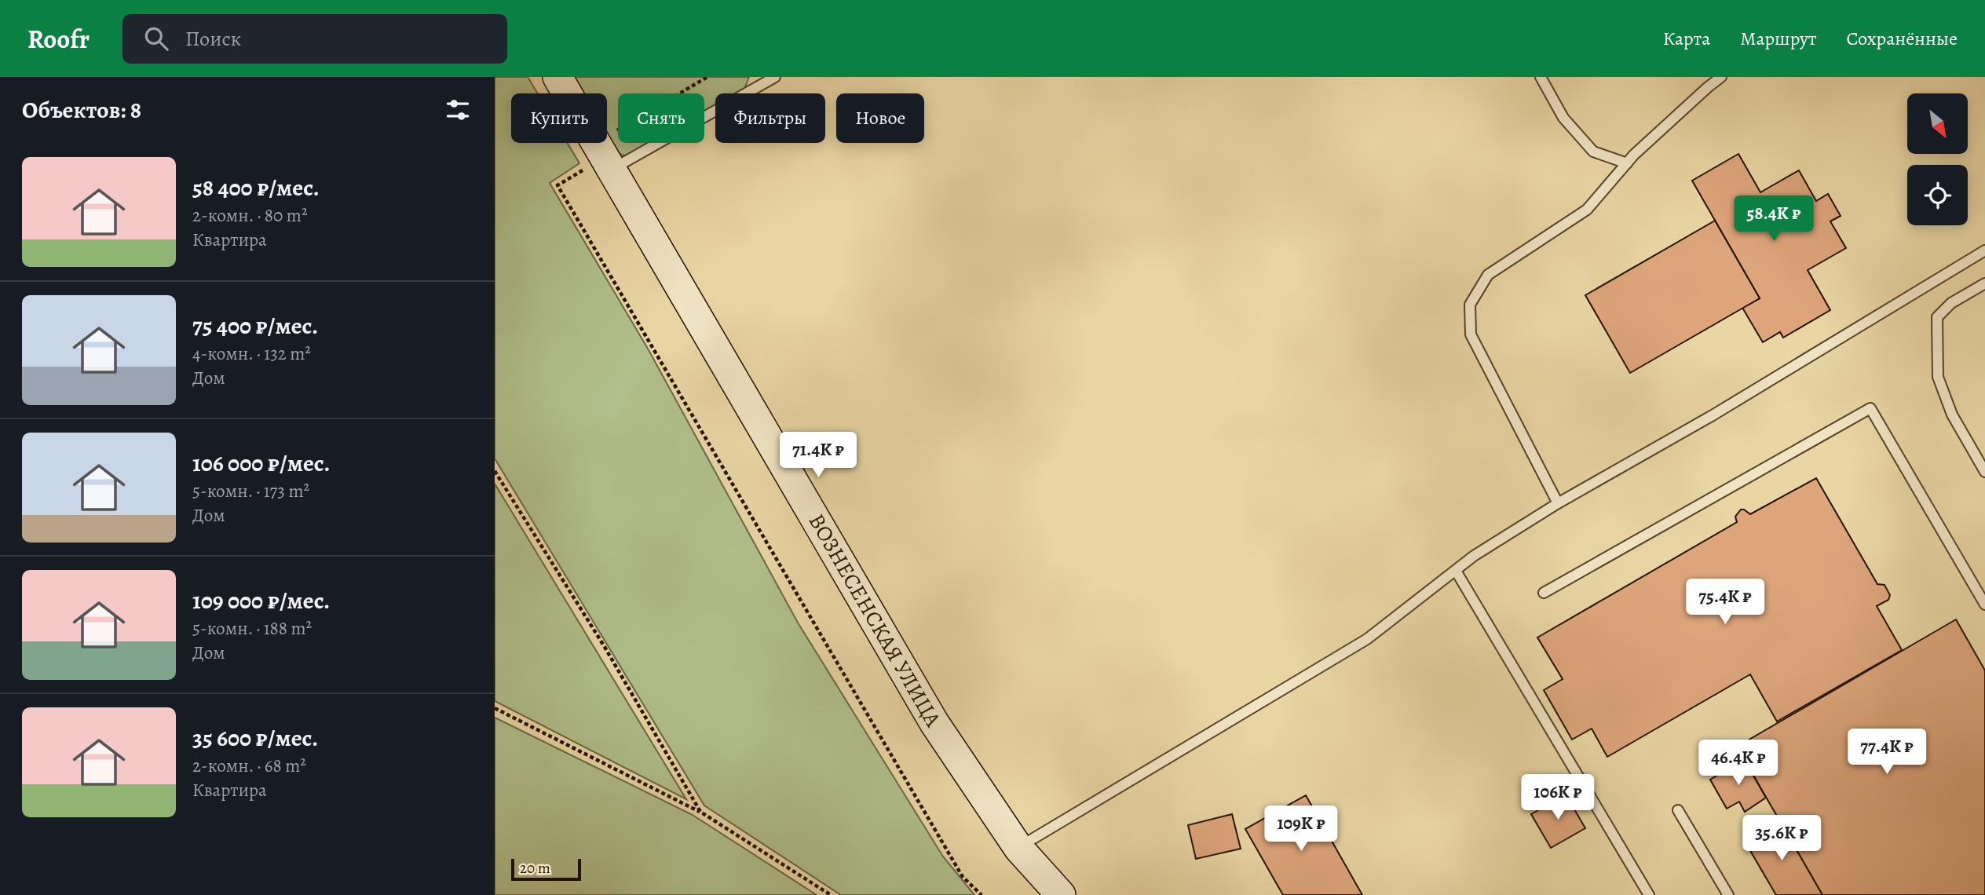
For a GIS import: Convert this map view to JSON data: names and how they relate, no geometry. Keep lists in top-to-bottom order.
{
  "streets": {
    "main road": ["ВОЗНЕСЕНСКАЯ УЛИЦА"]
  },
  "scale_bar": "20 m",
  "north": "bottom right",
  "page": {
    "header": "Roofr",
    "search": "Поиск",
    "nav": ["Карта", "Маршрут", "Сохранённые"],
    "heading": "Объектов: 8",
    "chip": [
      "Купить",
      "Снять",
      "Фильтры",
      "Новое"
    ],
    "list": [
      {
        "name": "58 400 ₽/мес.",
        "note": "2-комн. · 80 m² · Квартира"
      },
      {
        "name": "75 400 ₽/мес.",
        "note": "4-комн. · 132 m² · Дом"
      },
      {
        "name": "106 000 ₽/мес.",
        "note": "5-комн. · 173 m² · Дом"
      },
      {
        "name": "109 000 ₽/мес.",
        "note": "5-комн. · 188 m² · Дом"
      },
      {
        "name": "35 600 ₽/мес.",
        "note": "2-комн. · 68 m² · Квартира"
      }
    ],
    "price": [
      "58.4K ₽",
      "71.4K ₽",
      "75.4K ₽",
      "77.4K ₽",
      "46.4K ₽",
      "106K ₽",
      "109K ₽",
      "35.6K ₽"
    ],
    "scale": "20 m"
  }
}
